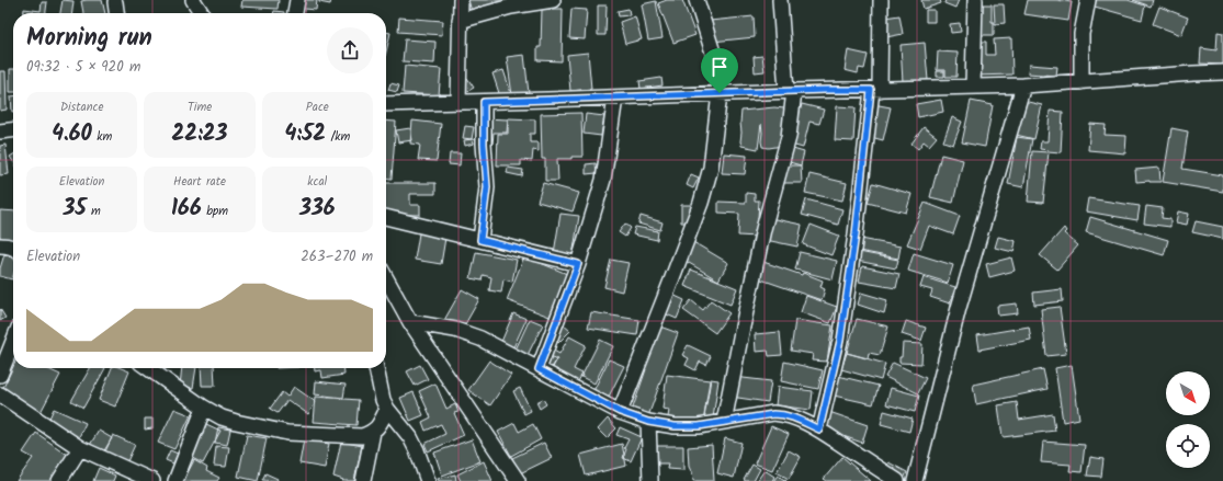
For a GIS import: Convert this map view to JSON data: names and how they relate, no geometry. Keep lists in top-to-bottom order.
{
  "north": "bottom right",
  "page": {
    "heading": ["Morning run", "09:32 · 5 × 920 m"],
    "stats": [
      ["Distance", "4.60 km"],
      ["Time", "22:23"],
      ["Pace", "4:52 /km"],
      ["Elevation", "35 m"],
      ["Heart rate", "166 bpm"],
      ["kcal", "336"]
    ],
    "chart": ["Elevation", "263–270 m"]
  }
}
